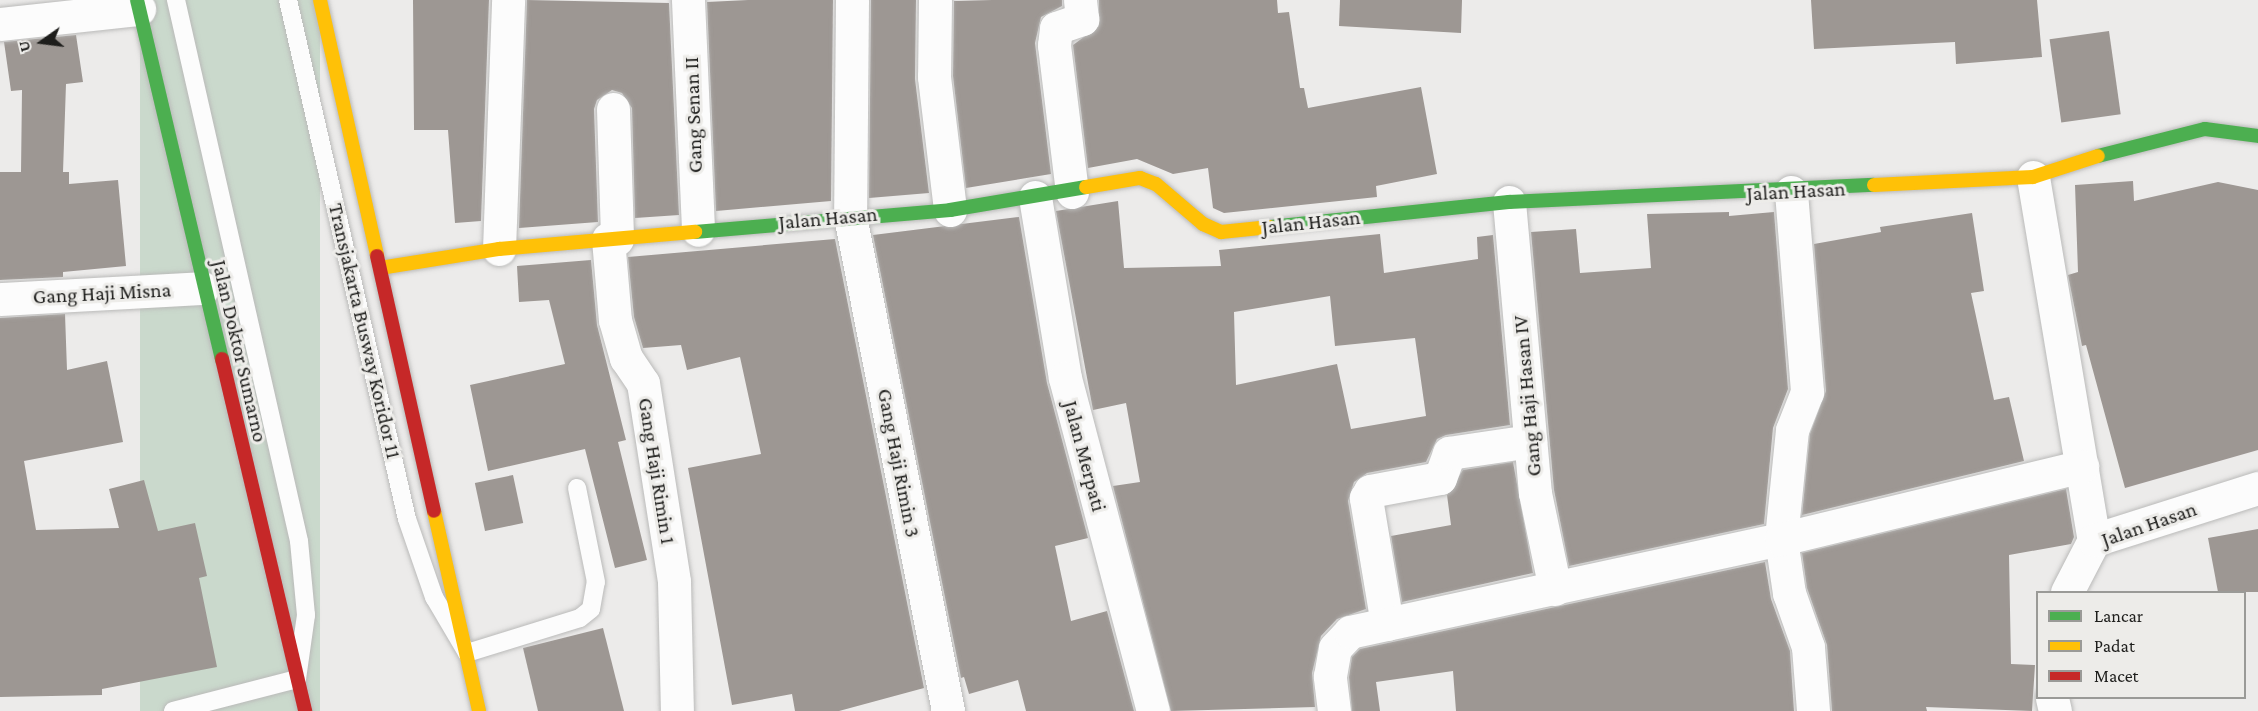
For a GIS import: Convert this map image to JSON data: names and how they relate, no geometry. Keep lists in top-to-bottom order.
{
  "streets": {
    "street": [
      "Gang Senan II",
      "Jalan Hasan",
      "Gang Haji Misna",
      "Jalan Doktor Sumarno",
      "Gang Haji Hasan IV",
      "Jalan Merpati",
      "Gang Haji Rimin 3",
      "Gang Haji Rimin 1"
    ],
    "lane": ["Transjakarta Busway Koridor 11"]
  },
  "crossings": [
    ["Gang Senan II", "Jalan Hasan"],
    ["Jalan Hasan", "Gang Haji Hasan IV"],
    ["Jalan Hasan", "Jalan Merpati"],
    ["Jalan Hasan", "Gang Haji Rimin 3"],
    ["Jalan Hasan", "Gang Haji Rimin 1"],
    ["Gang Haji Misna", "Jalan Doktor Sumarno"]
  ],
  "legend": ["Lancar", "Padat", "Macet"],
  "north": "left"
}
